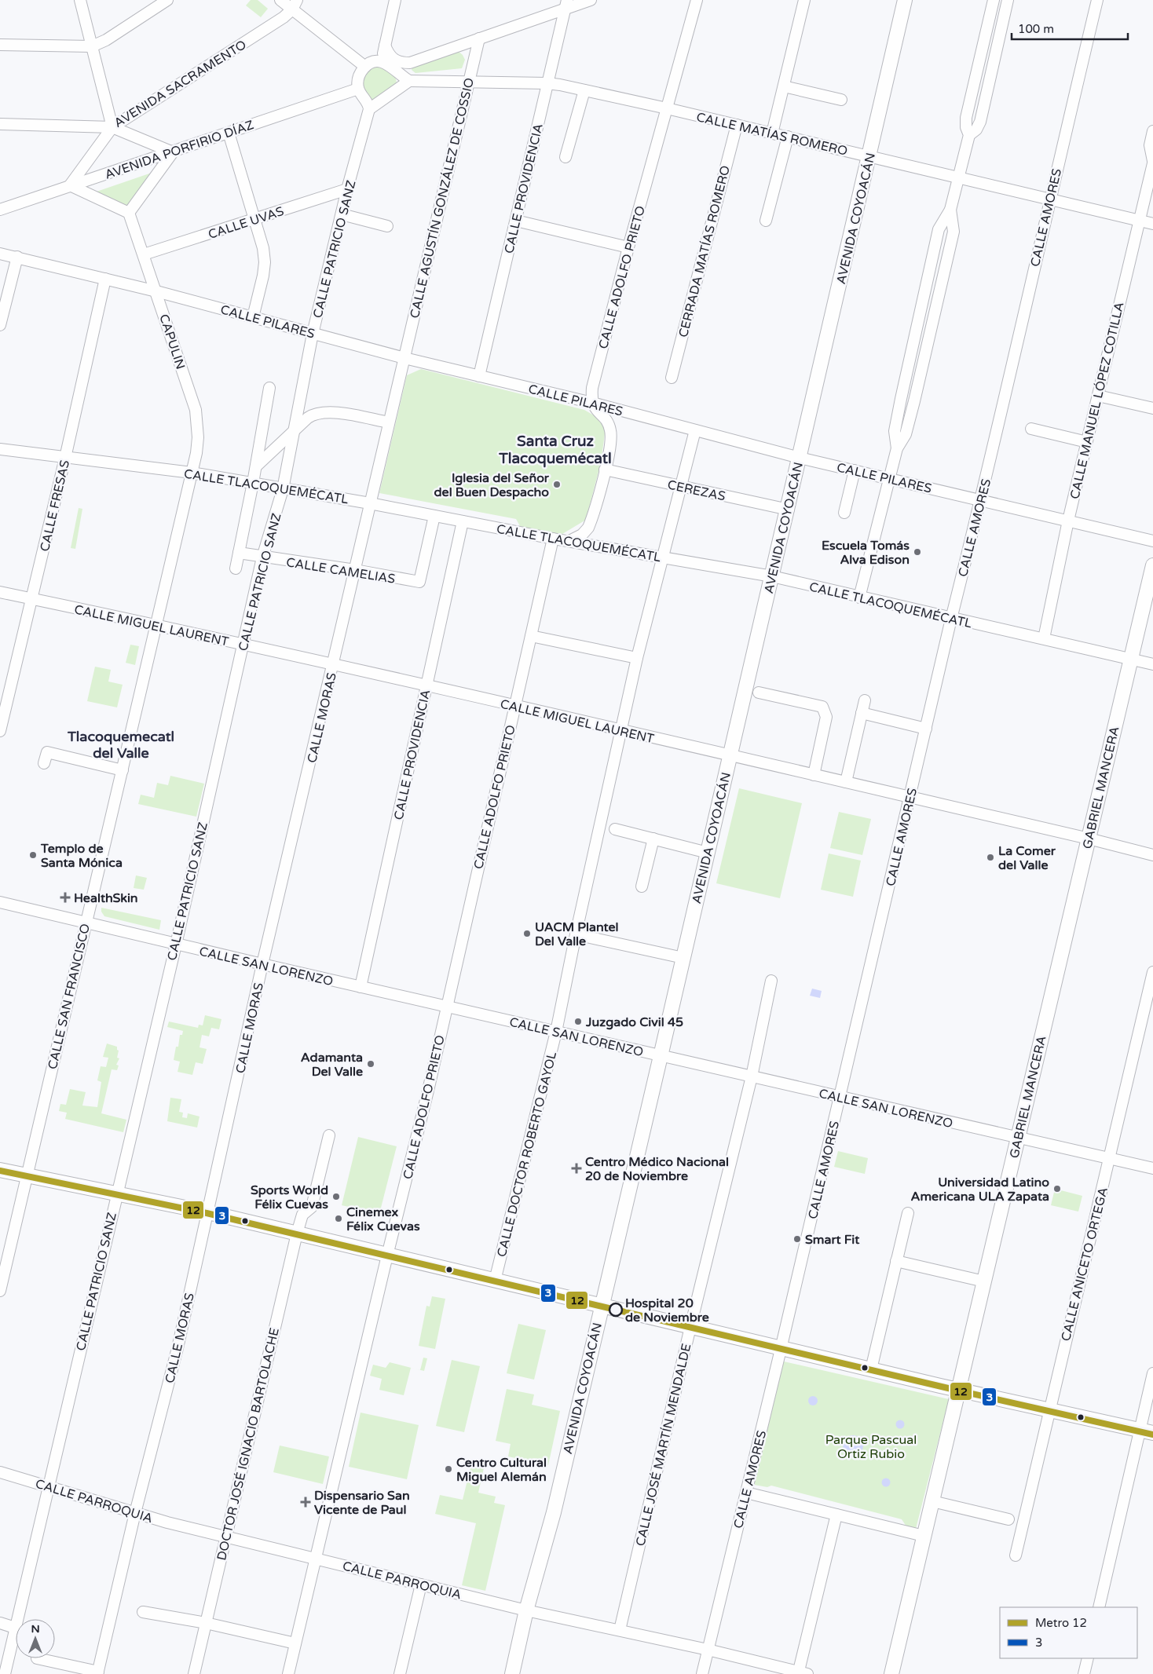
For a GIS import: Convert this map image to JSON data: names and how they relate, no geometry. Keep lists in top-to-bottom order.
{
  "streets": {
    "main road": ["AVENIDA COYOACÁN", "GABRIEL MANCERA"],
    "street": [
      "AVENIDA SACRAMENTO",
      "CALLE MATÍAS ROMERO",
      "AVENIDA PORFIRIO DÍAZ",
      "CALLE PROVIDENCIA",
      "CALLE AGUSTÍN GONZÁLEZ DE COSSIO",
      "CALLE AMORES",
      "CALLE UVAS",
      "CALLE PATRICIO SANZ",
      "CERRADA MATÍAS ROMERO",
      "CALLE ADOLFO PRIETO",
      "CALLE PILARES",
      "CAPULIN",
      "CALLE MANUEL LÓPEZ COTILLA",
      "CALLE TLACOQUEMÉCATL",
      "CEREZAS",
      "CALLE FRESAS",
      "CALLE CAMELIAS",
      "CALLE MIGUEL LAURENT",
      "CALLE MORAS",
      "CALLE SAN LORENZO",
      "CALLE SAN FRANCISCO",
      "CALLE DOCTOR ROBERTO GAYOL",
      "CALLE ANICETO ORTEGA",
      "DOCTOR JOSÉ IGNACIO BARTOLACHE",
      "CALLE JOSÉ MARTÍN MENDALDE",
      "CALLE PARROQUIA"
    ]
  },
  "crossings": [
    ["CALLE MATÍAS ROMERO", "CALLE PROVIDENCIA"],
    ["CALLE MATÍAS ROMERO", "CALLE AGUSTÍN GONZÁLEZ DE COSSIO"],
    ["CALLE MATÍAS ROMERO", "CALLE AMORES"],
    ["CALLE MATÍAS ROMERO", "AVENIDA COYOACÁN"],
    ["CALLE MATÍAS ROMERO", "CERRADA MATÍAS ROMERO"],
    ["CALLE MATÍAS ROMERO", "CALLE ADOLFO PRIETO"],
    ["CALLE MATÍAS ROMERO", "CALLE MANUEL LÓPEZ COTILLA"],
    ["CALLE PROVIDENCIA", "CALLE PILARES"],
    ["CALLE PROVIDENCIA", "CALLE TLACOQUEMÉCATL"],
    ["CALLE PROVIDENCIA", "CALLE MIGUEL LAURENT"],
    ["CALLE PROVIDENCIA", "CALLE SAN LORENZO"],
    ["CALLE AGUSTÍN GONZÁLEZ DE COSSIO", "CALLE PILARES"],
    ["CALLE AGUSTÍN GONZÁLEZ DE COSSIO", "CALLE MORAS"],
    ["CALLE AMORES", "CALLE PILARES"],
    ["CALLE AMORES", "CALLE TLACOQUEMÉCATL"],
    ["CALLE AMORES", "CALLE MIGUEL LAURENT"],
    ["CALLE AMORES", "CALLE SAN LORENZO"],
    ["CALLE AMORES", "CALLE PARROQUIA"],
    ["AVENIDA COYOACÁN", "CALLE PILARES"],
    ["AVENIDA COYOACÁN", "CALLE TLACOQUEMÉCATL"],
    ["AVENIDA COYOACÁN", "CEREZAS"],
    ["AVENIDA COYOACÁN", "CALLE MIGUEL LAURENT"],
    ["AVENIDA COYOACÁN", "CALLE SAN LORENZO"],
    ["AVENIDA COYOACÁN", "CALLE PARROQUIA"],
    ["CALLE UVAS", "CALLE PATRICIO SANZ"],
    ["CALLE UVAS", "CAPULIN"],
    ["CALLE PATRICIO SANZ", "CALLE PILARES"],
    ["CALLE PATRICIO SANZ", "CALLE TLACOQUEMÉCATL"],
    ["CALLE PATRICIO SANZ", "CALLE CAMELIAS"],
    ["CALLE PATRICIO SANZ", "CALLE MIGUEL LAURENT"],
    ["CALLE PATRICIO SANZ", "CALLE SAN LORENZO"],
    ["CALLE PATRICIO SANZ", "CALLE PARROQUIA"],
    ["CALLE ADOLFO PRIETO", "CALLE PILARES"],
    ["CALLE ADOLFO PRIETO", "CALLE TLACOQUEMÉCATL"],
    ["CALLE ADOLFO PRIETO", "CALLE MIGUEL LAURENT"],
    ["CALLE ADOLFO PRIETO", "CALLE SAN LORENZO"],
    ["CALLE ADOLFO PRIETO", "CALLE PARROQUIA"],
    ["CALLE PILARES", "CAPULIN"],
    ["CALLE PILARES", "CALLE MANUEL LÓPEZ COTILLA"],
    ["CALLE PILARES", "CALLE FRESAS"],
    ["CALLE PILARES", "CALLE MORAS"],
    ["CALLE PILARES", "CALLE DOCTOR ROBERTO GAYOL"],
    ["CAPULIN", "CALLE TLACOQUEMÉCATL"],
    ["CAPULIN", "CALLE SAN FRANCISCO"],
    ["CALLE MANUEL LÓPEZ COTILLA", "CALLE TLACOQUEMÉCATL"],
    ["CALLE TLACOQUEMÉCATL", "CALLE FRESAS"],
    ["CALLE TLACOQUEMÉCATL", "CALLE CAMELIAS"],
    ["CALLE TLACOQUEMÉCATL", "CALLE MORAS"],
    ["CALLE TLACOQUEMÉCATL", "GABRIEL MANCERA"],
    ["CALLE TLACOQUEMÉCATL", "CALLE SAN FRANCISCO"],
    ["CALLE TLACOQUEMÉCATL", "CALLE DOCTOR ROBERTO GAYOL"],
    ["CEREZAS", "CALLE DOCTOR ROBERTO GAYOL"],
    ["CALLE FRESAS", "CALLE MIGUEL LAURENT"],
    ["CALLE CAMELIAS", "CALLE MORAS"],
    ["CALLE MIGUEL LAURENT", "CALLE MORAS"],
    ["CALLE MIGUEL LAURENT", "GABRIEL MANCERA"],
    ["CALLE MIGUEL LAURENT", "CALLE SAN FRANCISCO"],
    ["CALLE MIGUEL LAURENT", "CALLE DOCTOR ROBERTO GAYOL"],
    ["CALLE MORAS", "CALLE SAN LORENZO"],
    ["CALLE MORAS", "CALLE PARROQUIA"],
    ["GABRIEL MANCERA", "CALLE SAN LORENZO"],
    ["CALLE SAN LORENZO", "CALLE SAN FRANCISCO"],
    ["CALLE SAN LORENZO", "CALLE DOCTOR ROBERTO GAYOL"],
    ["CALLE SAN LORENZO", "CALLE ANICETO ORTEGA"],
    ["CALLE SAN LORENZO", "CALLE JOSÉ MARTÍN MENDALDE"],
    ["DOCTOR JOSÉ IGNACIO BARTOLACHE", "CALLE PARROQUIA"],
    ["CALLE JOSÉ MARTÍN MENDALDE", "CALLE PARROQUIA"]
  ],
  "districts": ["Santa Cruz Tlacoquemécatl", "Tlacoquemecatl del Valle"],
  "parks": ["Parque Pascual Ortiz Rubio"],
  "places": {
    "other": [
      "Iglesia del Señor del Buen Despacho",
      "Escuela Tomás Alva Edison",
      "Templo de Santa Mónica",
      "La Comer del Valle",
      "UACM Plantel Del Valle",
      "Juzgado Civil 45",
      "Adamanta Del Valle",
      "Universidad Latino Americana ULA Zapata",
      "Sports World Félix Cuevas",
      "Cinemex Félix Cuevas",
      "Smart Fit",
      "Hospital 20 de Noviembre",
      "Centro Cultural Miguel Alemán"
    ],
    "health": ["HealthSkin", "Centro Médico Nacional 20 de Noviembre", "Dispensario San Vicente de Paul"]
  },
  "lines": ["transit line 3", "metro line 12"],
  "legend": ["Metro 12", "3"],
  "scale_bar": "100 m",
  "north": "top"
}
